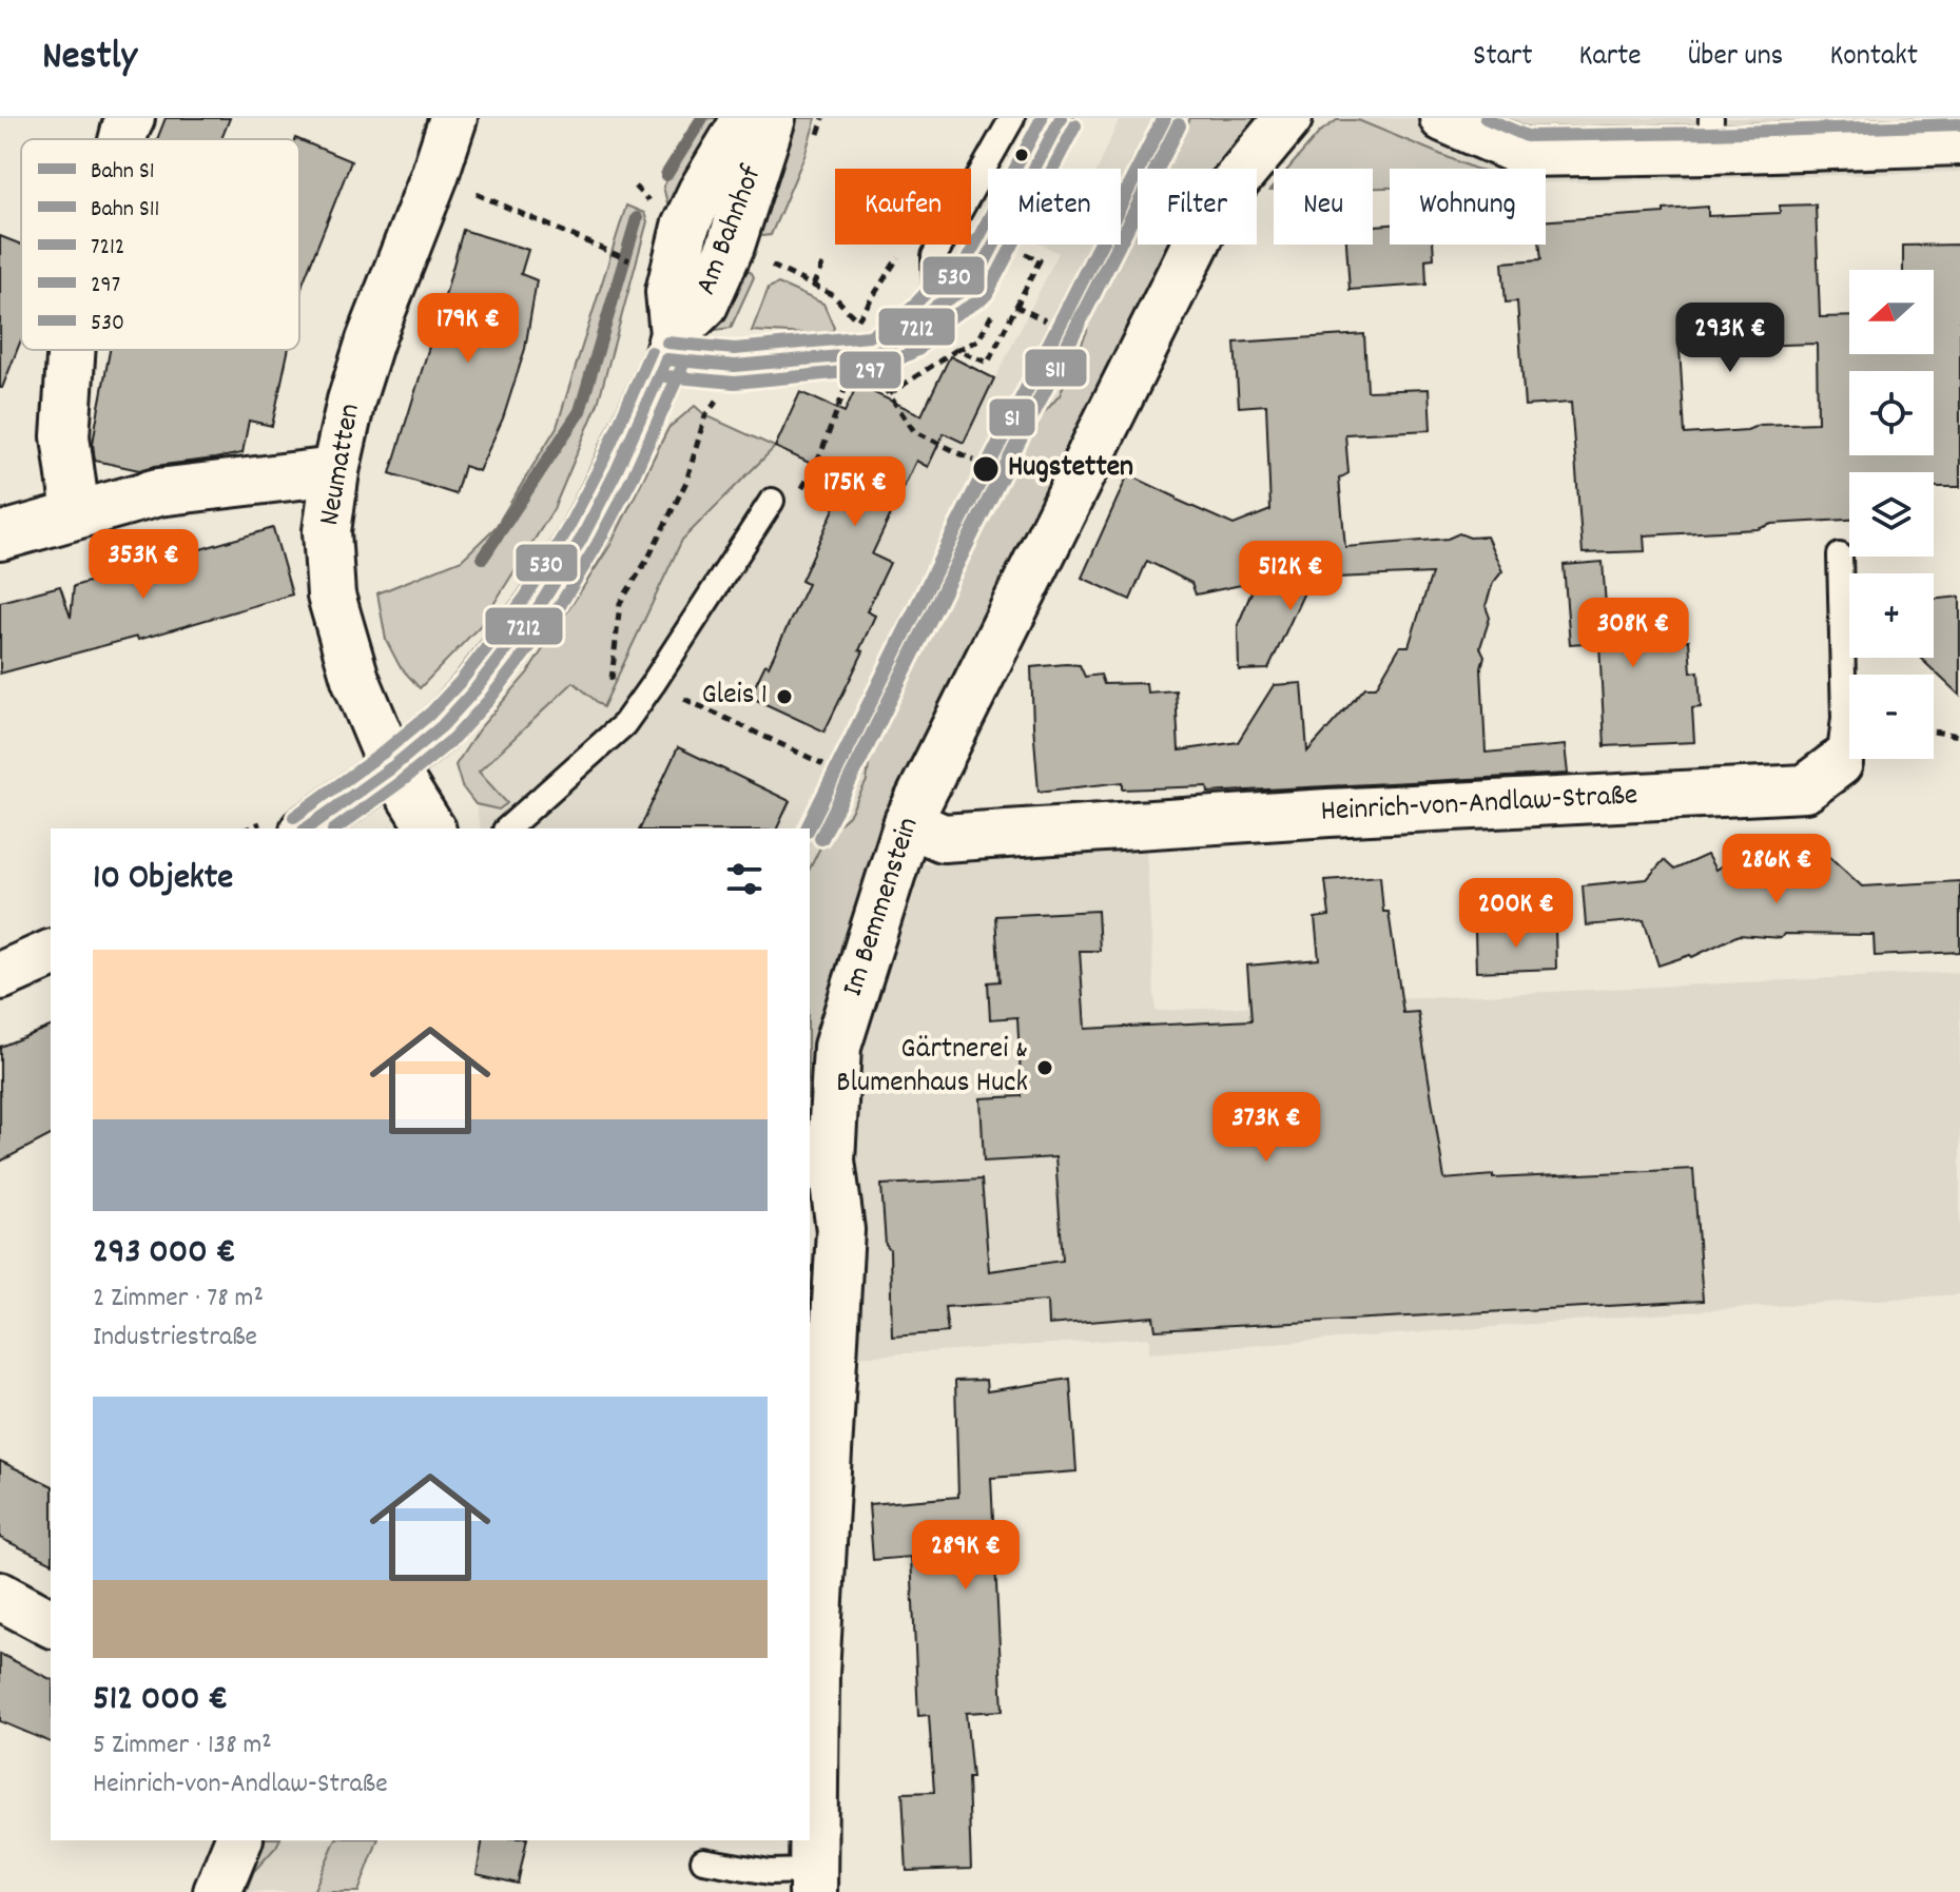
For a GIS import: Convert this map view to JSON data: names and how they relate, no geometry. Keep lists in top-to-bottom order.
{
  "streets": {
    "street": [
      "Am Bahnhof",
      "Neumatten",
      "Heinrich-von-Andlaw-Straße",
      "Im Bemmenstein"
    ]
  },
  "crossings": [
    ["Am Bahnhof", "Neumatten"],
    ["Heinrich-von-Andlaw-Straße", "Im Bemmenstein"]
  ],
  "places": ["Hugstetten", "Gleis 1", "Gärtnerei & Blumenhaus Huck"],
  "lines": [
    "rail line S1",
    "transit line 7212",
    "transit line 530",
    "rail line S11",
    "transit line 297"
  ],
  "legend": [
    "Bahn S1",
    "Bahn S11",
    "7212",
    "297",
    "530"
  ],
  "north": "left",
  "page": {
    "header": "Nestly",
    "nav": [
      "Start",
      "Karte",
      "Über uns",
      "Kontakt"
    ],
    "chip": [
      "Kaufen",
      "Mieten",
      "Filter",
      "Neu",
      "Wohnung"
    ],
    "map_buttons": ["+", "−"],
    "price": [
      "179K €",
      "293K €",
      "175K €",
      "353K €",
      "512K €",
      "308K €",
      "286K €",
      "200K €",
      "373K €",
      "289K €"
    ],
    "heading": "10 Objekte",
    "list": [
      {
        "name": "293 000 €",
        "note": "2 Zimmer · 78 m² · Industriestraße"
      },
      {
        "name": "512 000 €",
        "note": "5 Zimmer · 138 m² · Heinrich-von-Andlaw-Straße"
      }
    ]
  }
}
